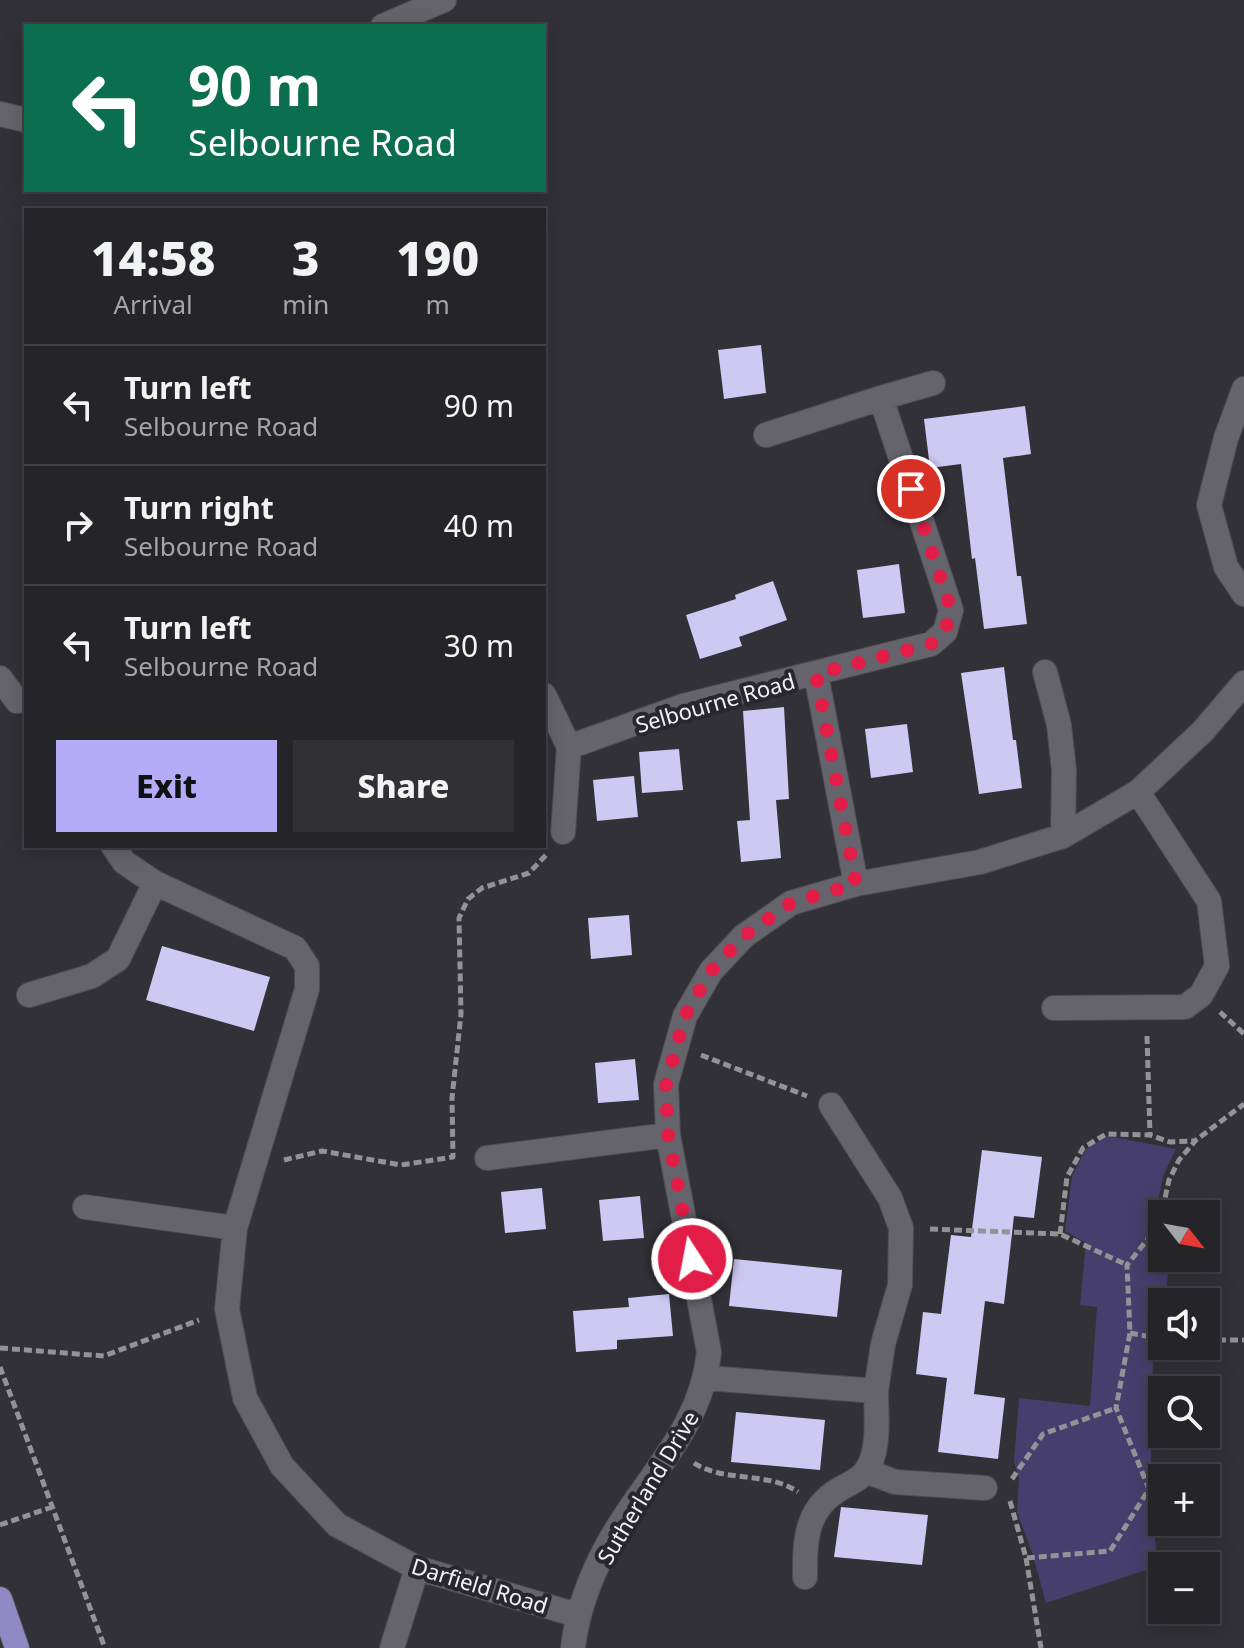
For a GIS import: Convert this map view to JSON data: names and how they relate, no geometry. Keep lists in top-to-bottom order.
{
  "streets": {
    "street": ["Selbourne Road", "Sutherland Drive", "Darfield Road"]
  },
  "crossings": [
    ["Selbourne Road", "Sutherland Drive"],
    ["Sutherland Drive", "Darfield Road"]
  ],
  "north": "bottom right",
  "page": {
    "turn": ["90 m", "Selbourne Road"],
    "eta": [
      "14:58",
      "Arrival",
      "3",
      "min",
      "190",
      "m"
    ],
    "list": [
      {
        "name": "Turn left",
        "note": "Selbourne Road",
        "value": "90 m"
      },
      {
        "name": "Turn right",
        "note": "Selbourne Road",
        "value": "40 m"
      },
      {
        "name": "Turn left",
        "note": "Selbourne Road",
        "value": "30 m"
      }
    ],
    "buttons": ["Exit", "Share"],
    "map_buttons": ["+", "−"]
  }
}
